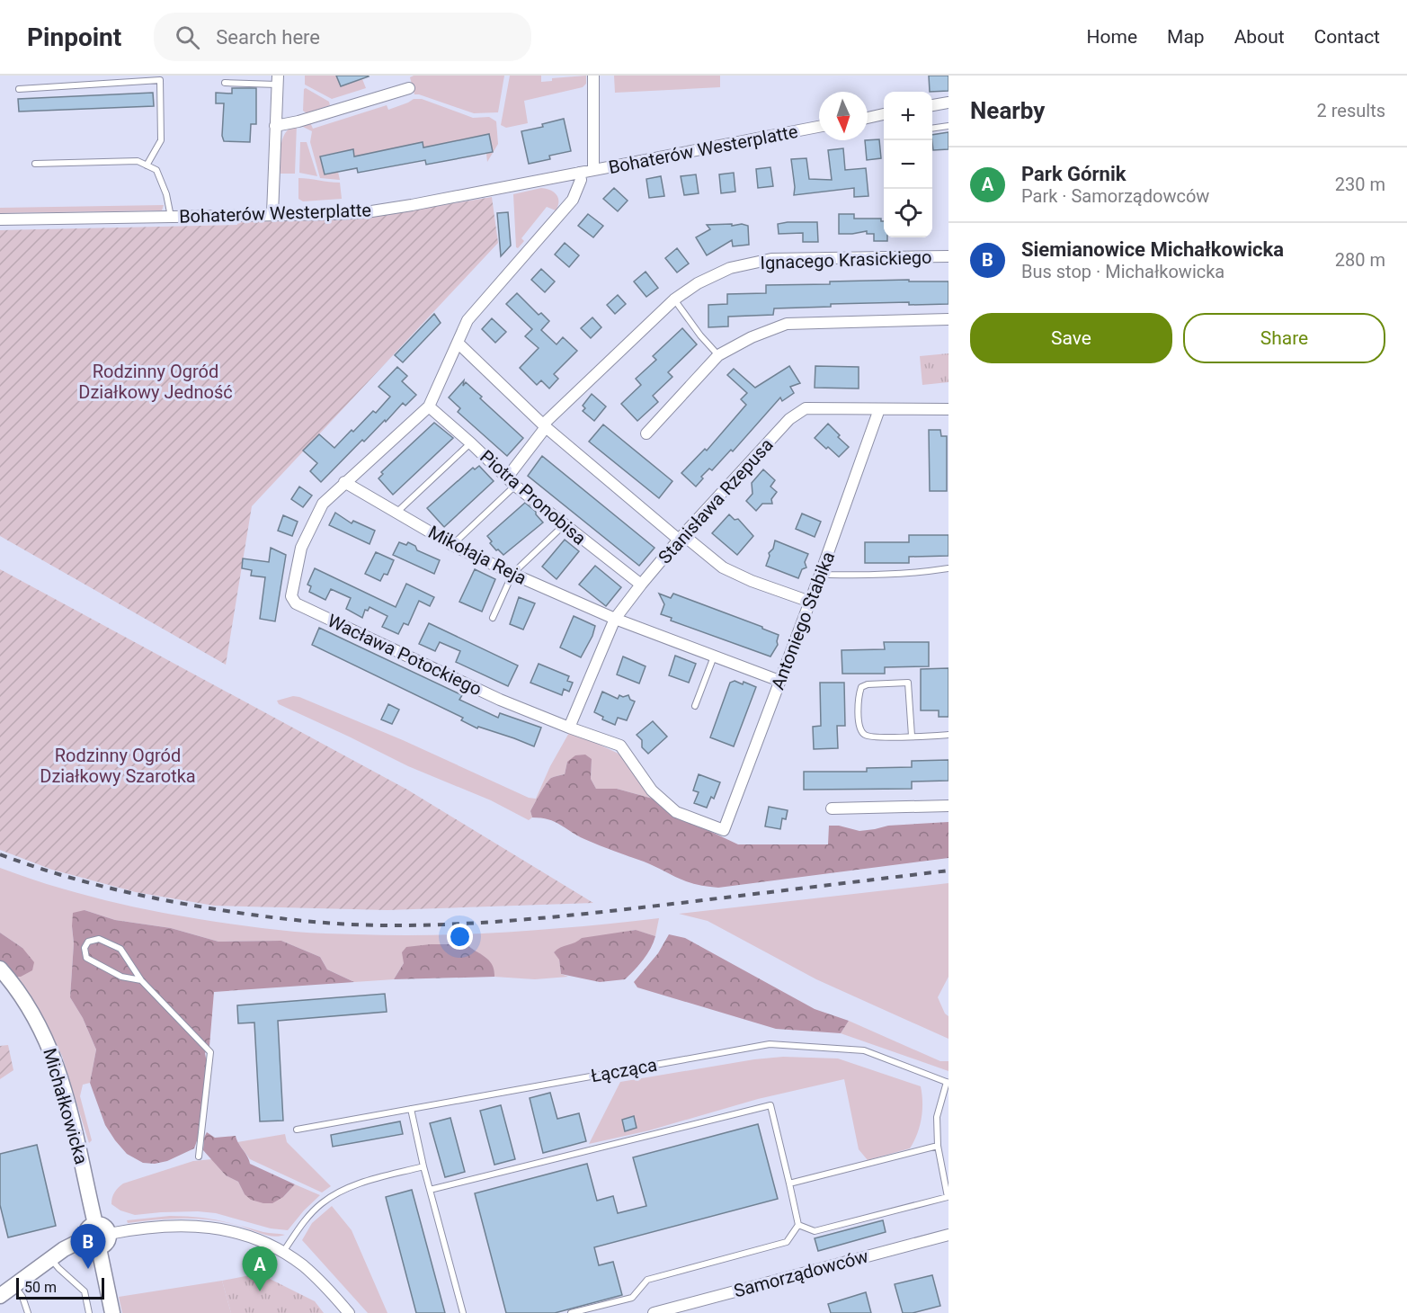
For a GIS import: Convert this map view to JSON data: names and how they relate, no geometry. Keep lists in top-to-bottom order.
{
  "streets": {
    "street": [
      "Bohaterów Westerplatte",
      "Ignacego Krasickiego",
      "Piotra Pronobisa",
      "Stanisława Rzepusa",
      "Mikołaja Reja",
      "Antoniego Stabika",
      "Wacława Potockiego",
      "Michałkowicka",
      "Samorządowców"
    ],
    "lane": ["Łącząca"]
  },
  "crossings": [
    ["Ignacego Krasickiego", "Piotra Pronobisa"],
    ["Piotra Pronobisa", "Stanisława Rzepusa"],
    ["Piotra Pronobisa", "Wacława Potockiego"],
    ["Stanisława Rzepusa", "Mikołaja Reja"],
    ["Stanisława Rzepusa", "Antoniego Stabika"],
    ["Stanisława Rzepusa", "Wacława Potockiego"],
    ["Mikołaja Reja", "Antoniego Stabika"],
    ["Mikołaja Reja", "Wacława Potockiego"],
    ["Antoniego Stabika", "Wacława Potockiego"]
  ],
  "parks": ["Rodzinny Ogród Działkowy Jedność", "Rodzinny Ogród Działkowy Szarotka"],
  "scale_bar": "50 m",
  "north": "bottom",
  "page": {
    "header": "Pinpoint",
    "search": "Search here",
    "nav": [
      "Home",
      "Map",
      "About",
      "Contact"
    ],
    "heading": ["Nearby", "2 results"],
    "map_buttons": ["+", "−"],
    "list": [
      {
        "mark": "A",
        "name": "Park Górnik",
        "note": "Park · Samorządowców",
        "value": "230 m"
      },
      {
        "mark": "B",
        "name": "Siemianowice Michałkowicka",
        "note": "Bus stop · Michałkowicka",
        "value": "280 m"
      }
    ],
    "buttons": ["Save", "Share"],
    "pins": ["B", "A"],
    "scale": "50 m"
  }
}
